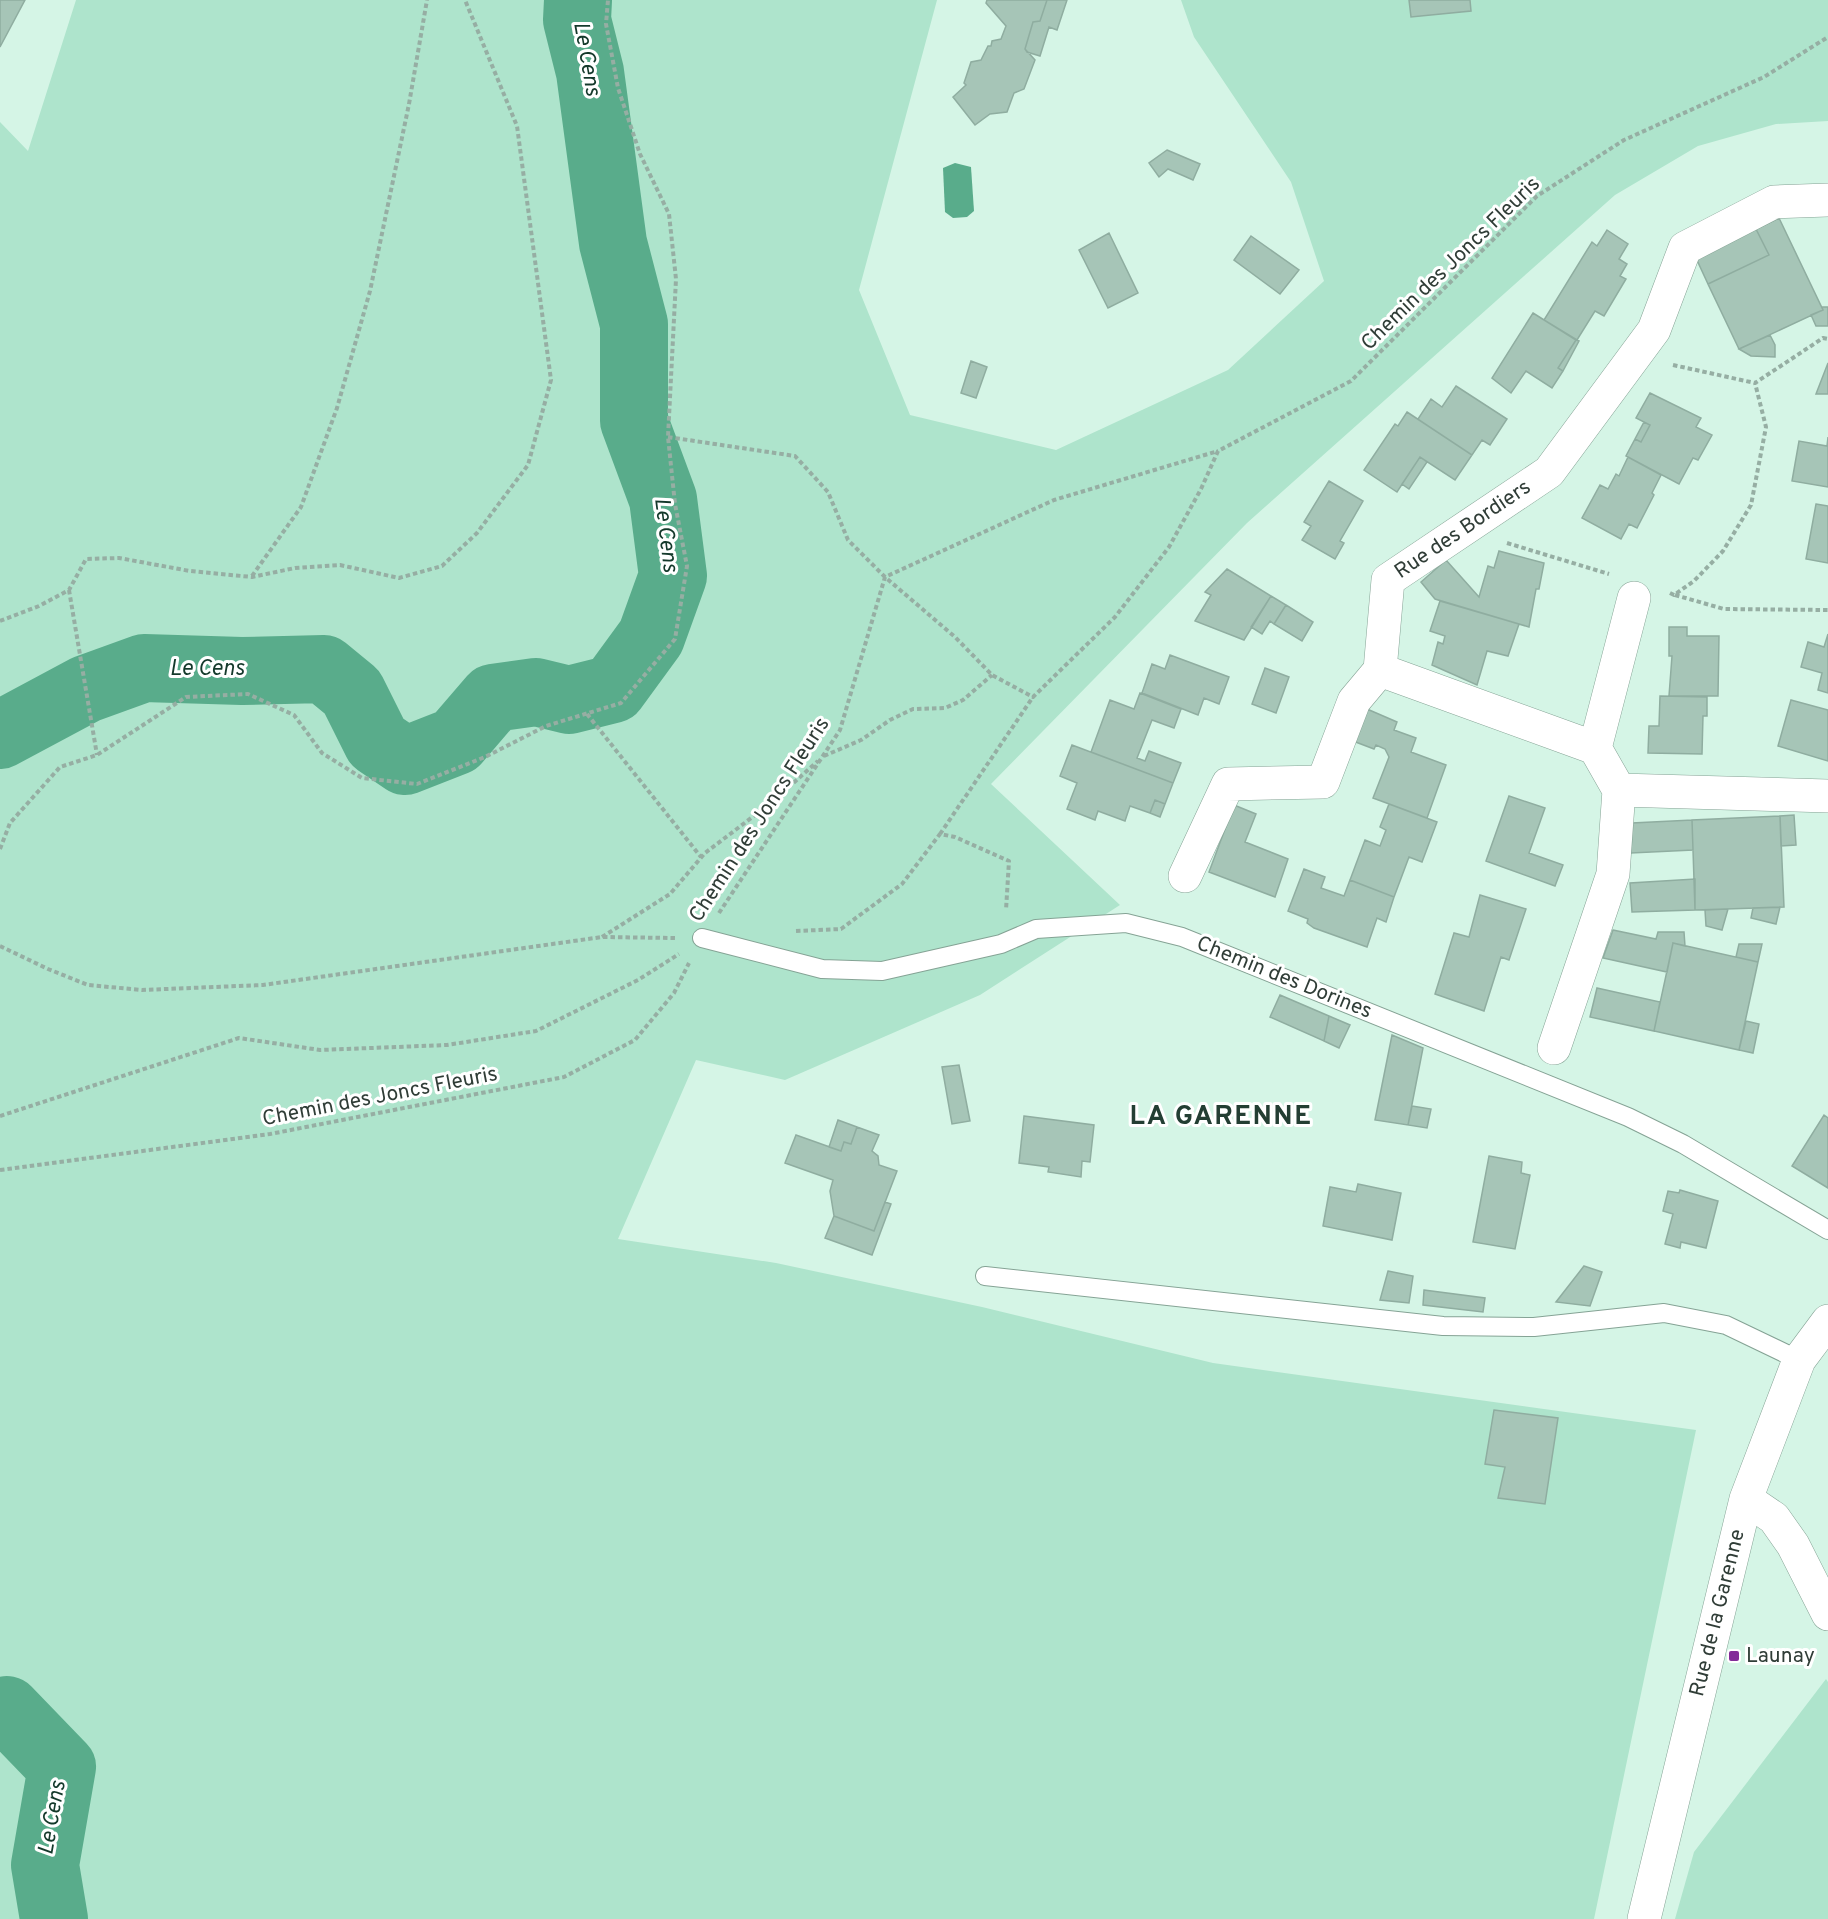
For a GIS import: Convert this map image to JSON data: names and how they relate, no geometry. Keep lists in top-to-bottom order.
{
  "streets": {
    "street": ["Rue des Bordiers", "Rue de la Garenne"],
    "lane": ["Chemin des Dorines"],
    "path": ["Chemin des Joncs Fleuris"]
  },
  "crossings": [
    ["Chemin des Joncs Fleuris", "Chemin des Dorines"]
  ],
  "districts": ["LA GARENNE"],
  "water": ["Le Cens"],
  "places": {
    "transit": ["Launay"]
  }
}
